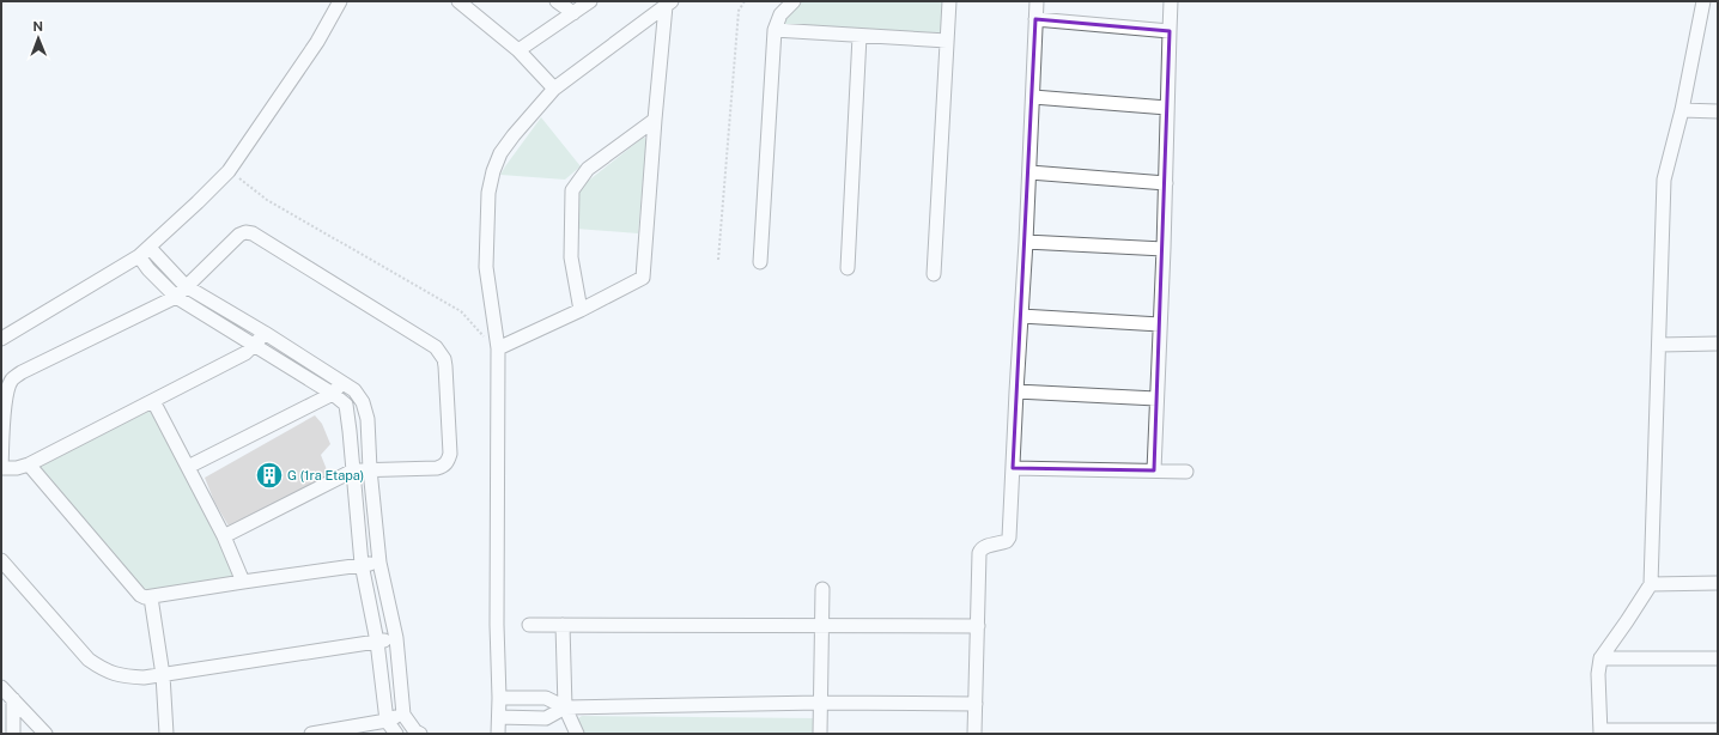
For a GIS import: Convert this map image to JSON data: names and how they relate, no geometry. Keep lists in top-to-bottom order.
{
  "places": {
    "building": ["G (1ra Etapa)"]
  },
  "north": "top"
}
